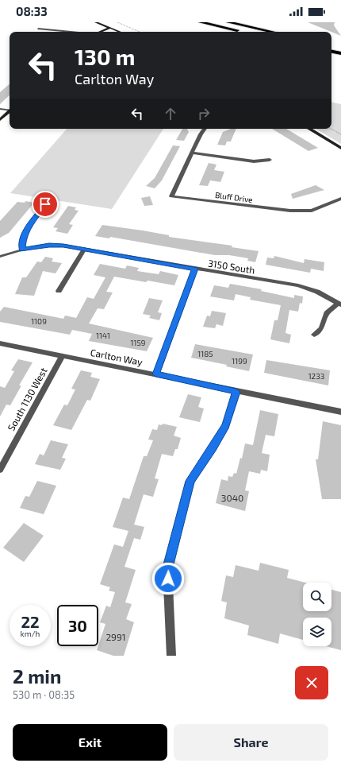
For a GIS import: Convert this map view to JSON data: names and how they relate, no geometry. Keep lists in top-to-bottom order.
{
  "streets": {
    "street": [
      "Bluff Drive",
      "3150 South",
      "Carlton Way",
      "South 1130 West"
    ]
  },
  "crossings": [
    ["Carlton Way", "South 1130 West"]
  ],
  "house_numbers": [
    "1109",
    "1141",
    "1159",
    "1185",
    "1199",
    "1233",
    "3040",
    "2991"
  ],
  "page": {
    "status": "08:33",
    "turn": ["130 m", "Carlton Way"],
    "speed": "22 km/h",
    "limit": "30",
    "heading": ["2 min", "530 m · 08:35"],
    "buttons": ["Exit", "Share"]
  }
}
